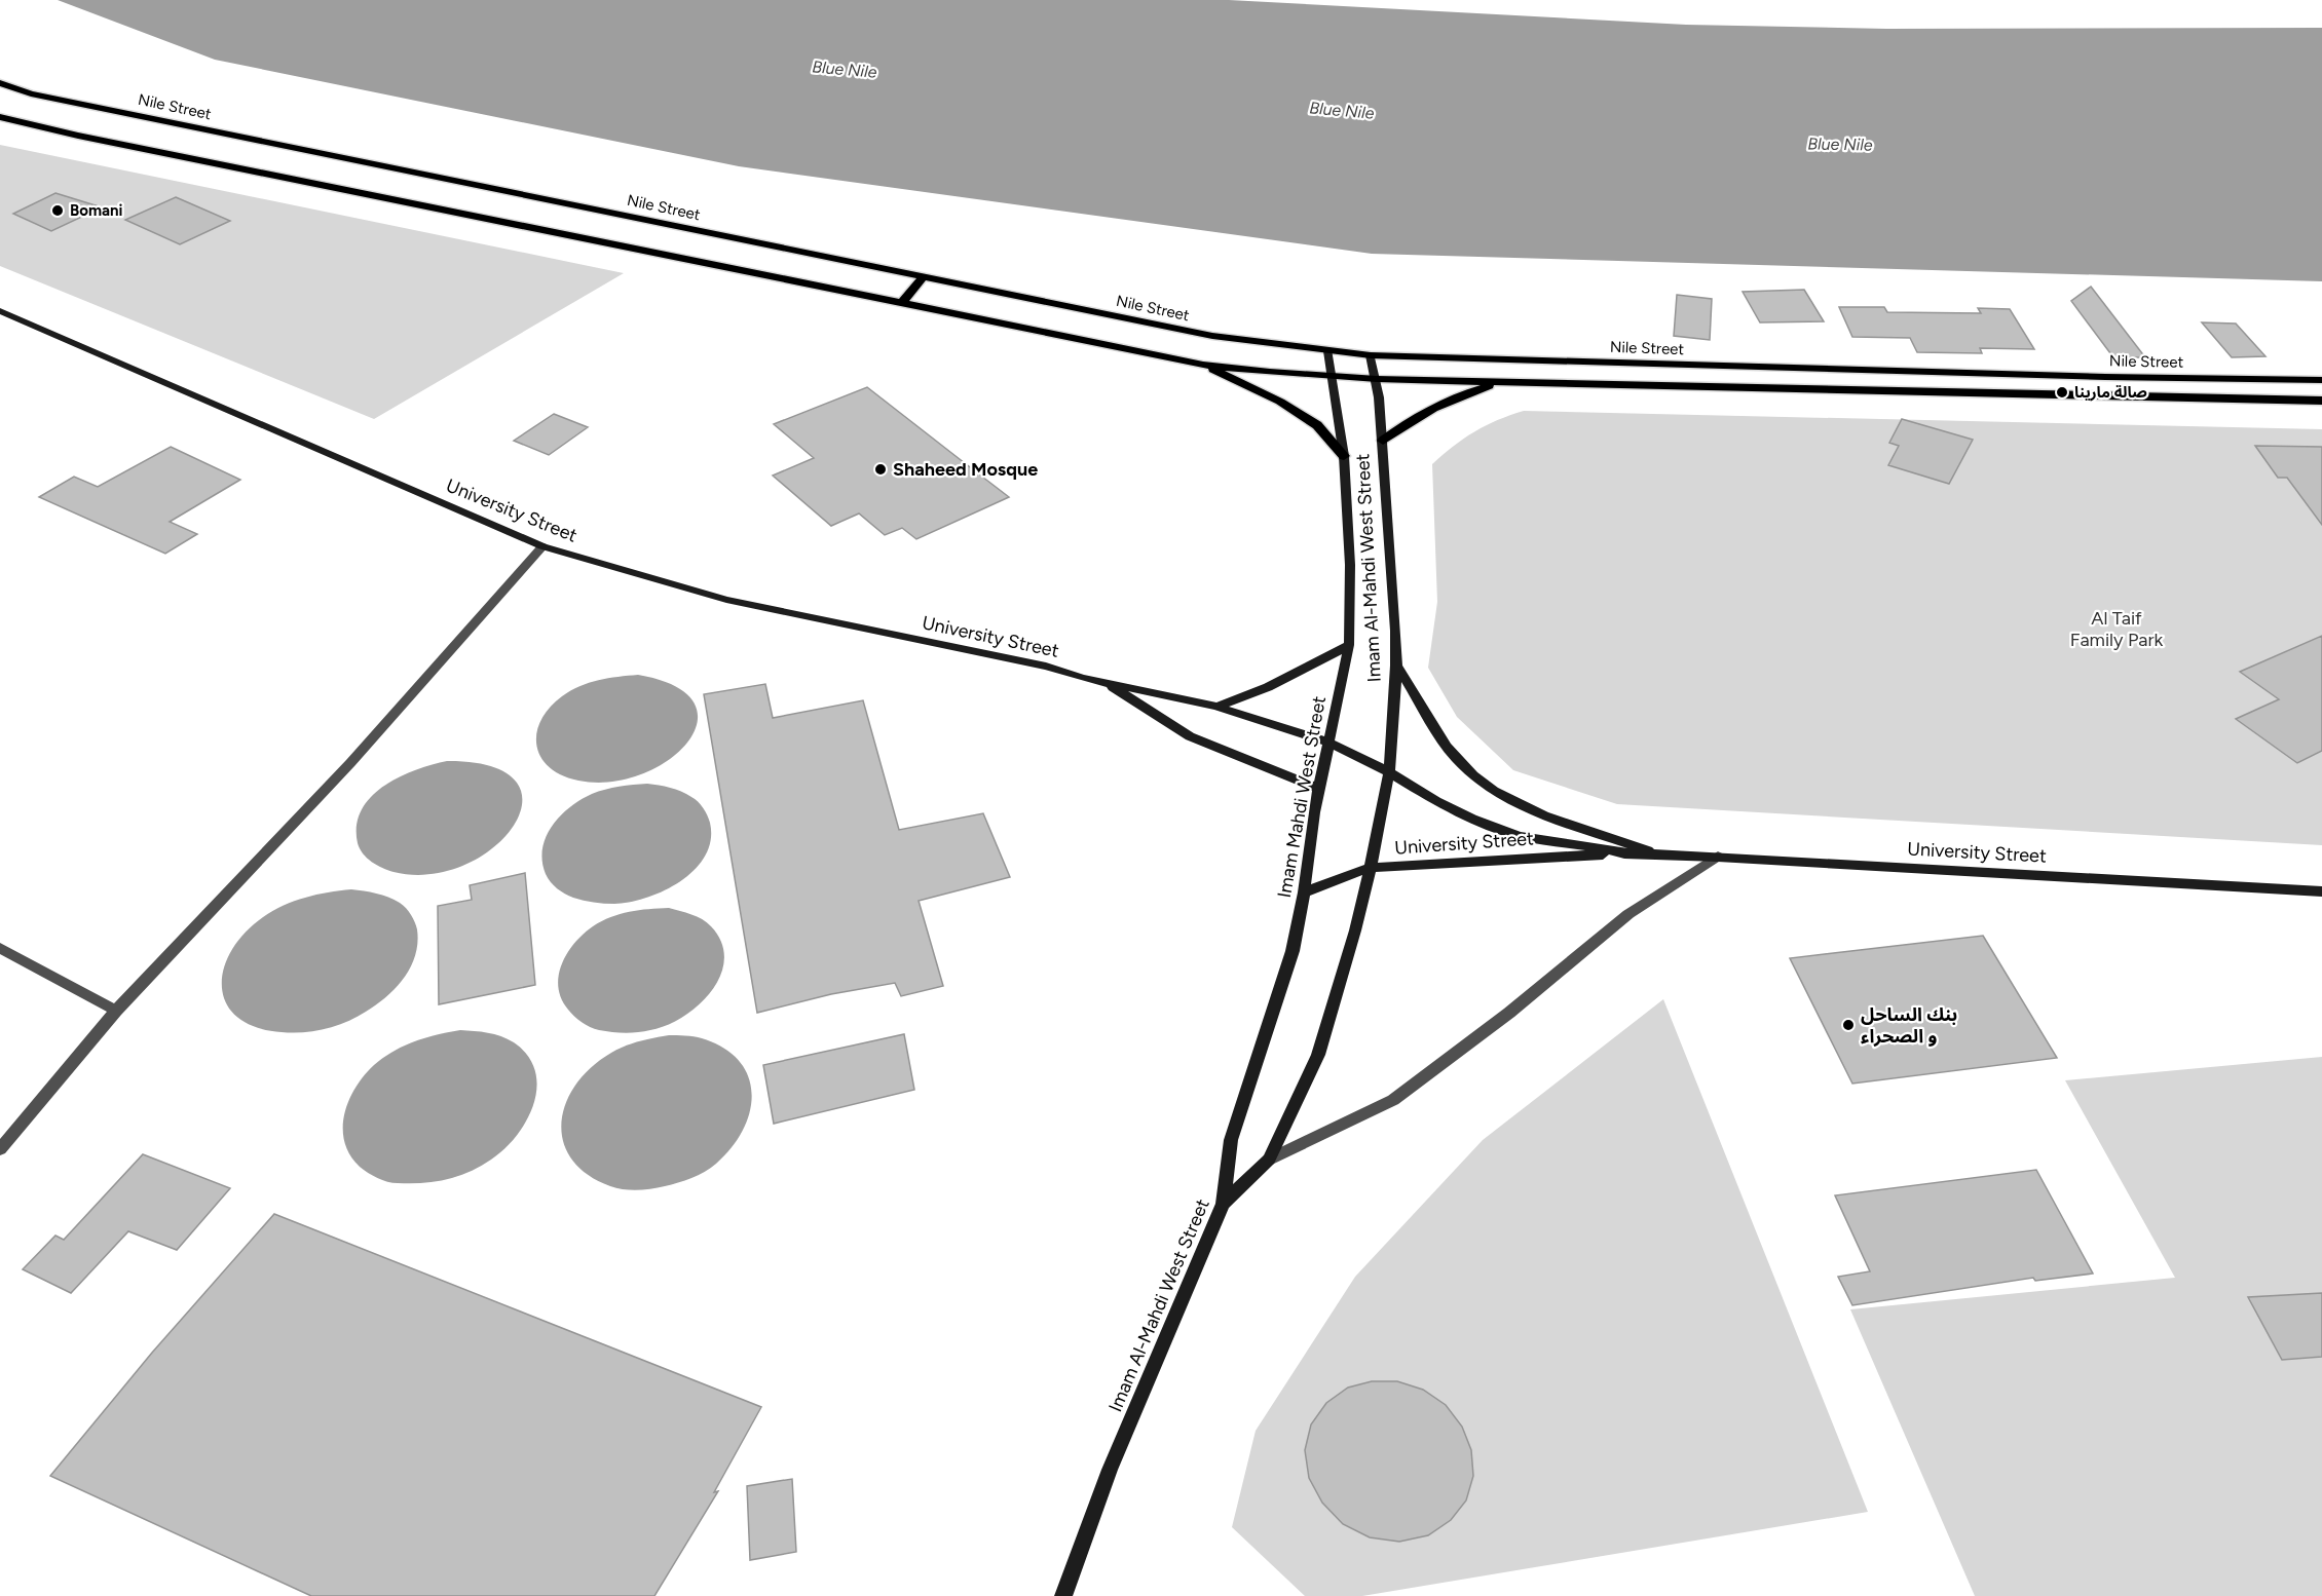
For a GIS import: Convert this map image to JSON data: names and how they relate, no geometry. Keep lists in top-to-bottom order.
{
  "streets": {
    "main road": [
      "Nile Street",
      "University Street",
      "Imam Al-Mahdi West Street",
      "Imam Mahdi West Street"
    ]
  },
  "crossings": [
    ["Nile Street", "Imam Al-Mahdi West Street"],
    ["Nile Street", "Imam Mahdi West Street"],
    ["University Street", "Imam Al-Mahdi West Street"],
    ["University Street", "Imam Mahdi West Street"],
    ["Imam Al-Mahdi West Street", "Imam Mahdi West Street"]
  ],
  "water": ["Blue Nile"],
  "parks": ["Al Taif Family Park"],
  "places": [
    "Bomani",
    "صالة مارينا",
    "Shaheed Mosque",
    "بنك الساحل و الصحراء"
  ]
}
